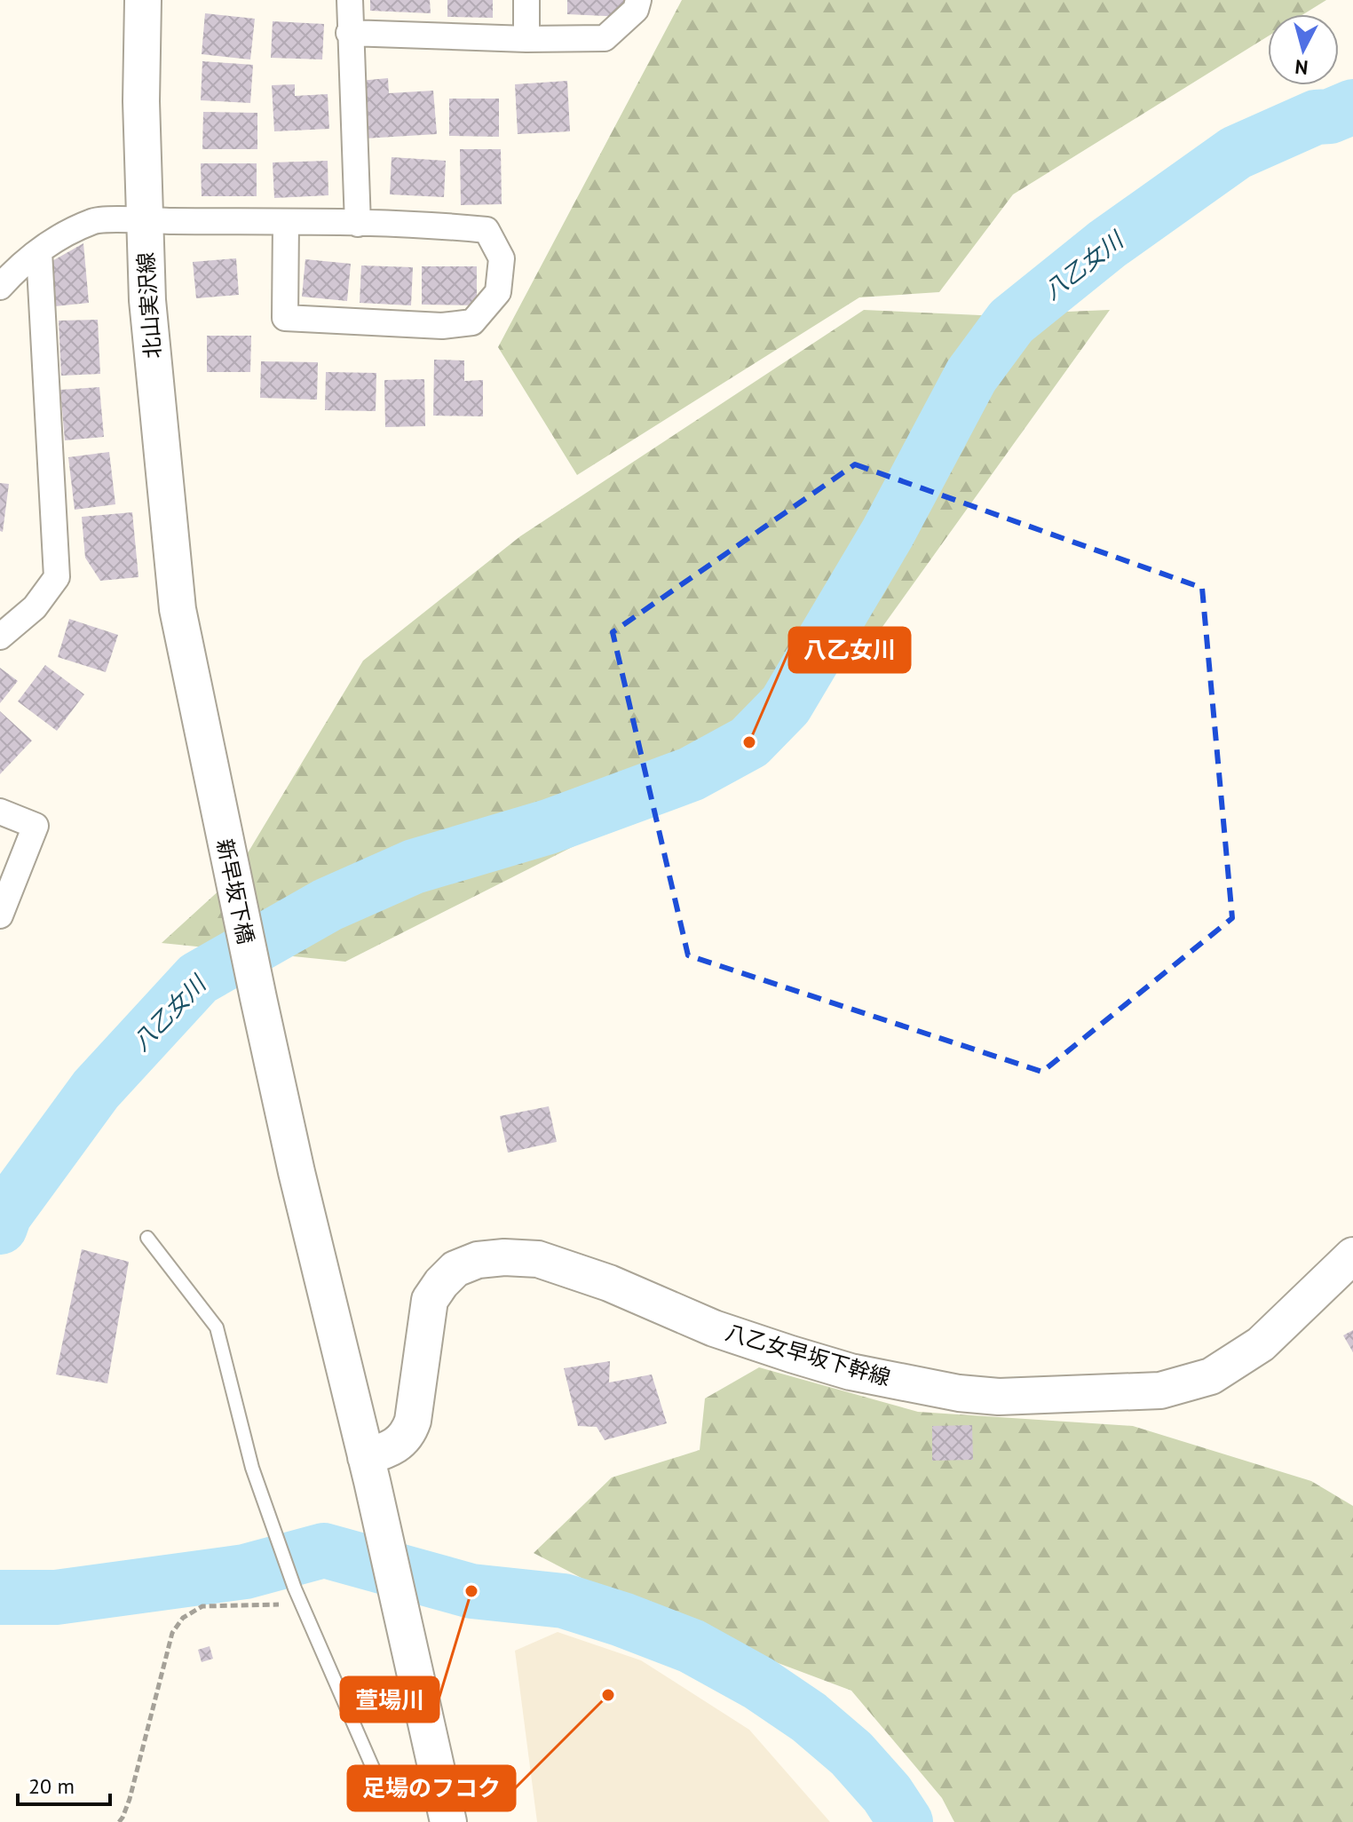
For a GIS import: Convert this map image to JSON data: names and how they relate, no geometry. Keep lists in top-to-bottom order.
{
  "streets": {
    "street": ["北山実沢線", "新早坂下橋", "八乙女早坂下幹線"]
  },
  "crossings": [
    ["北山実沢線", "新早坂下橋"],
    ["新早坂下橋", "八乙女早坂下幹線"]
  ],
  "water": ["八乙女川"],
  "places": ["八乙女川", "萱場川", "足場のフコク"],
  "scale_bar": "20 m",
  "north": "bottom"
}
